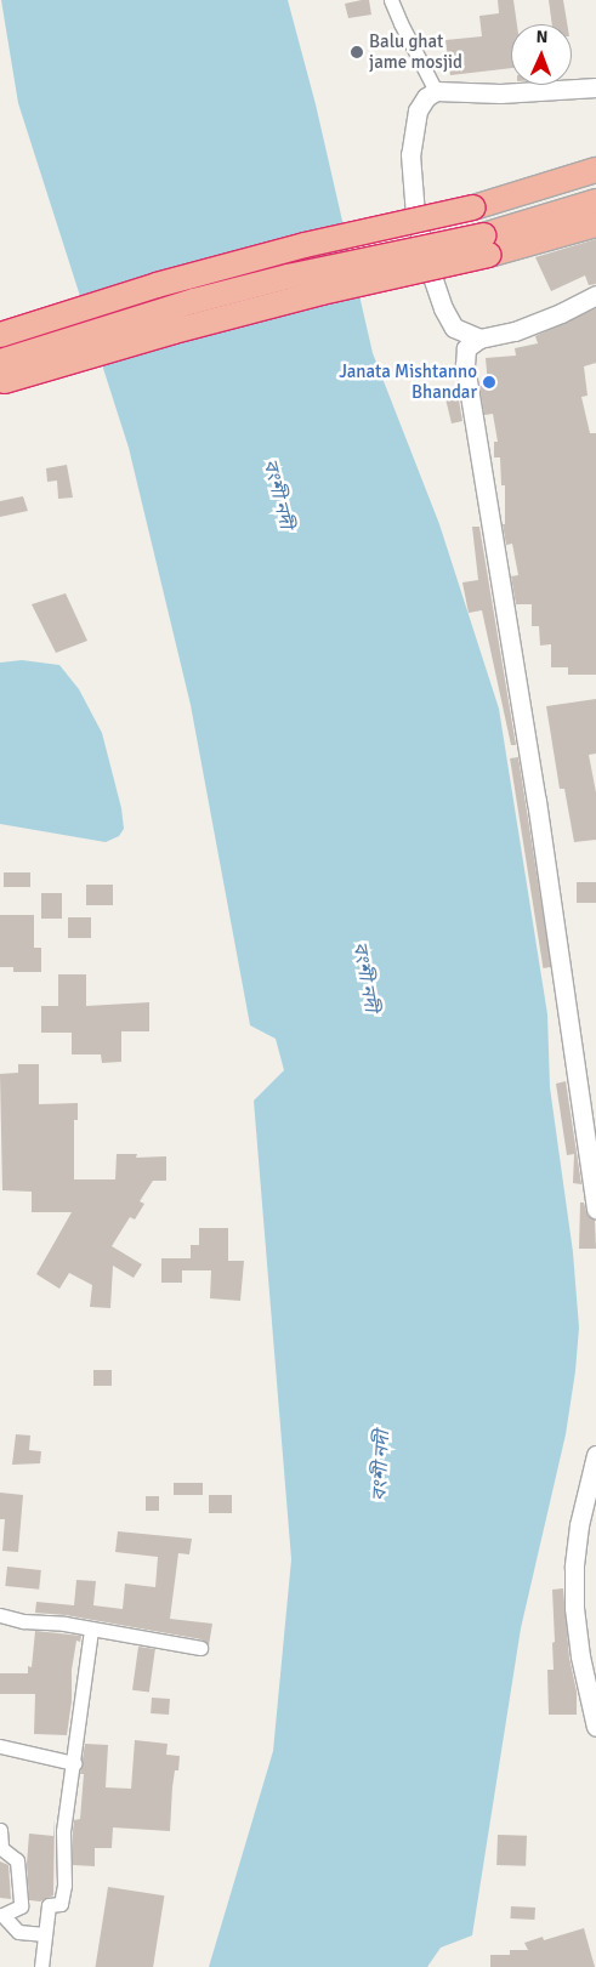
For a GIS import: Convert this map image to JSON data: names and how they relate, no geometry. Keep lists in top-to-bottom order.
{
  "water": ["বংশী নদী"],
  "places": ["Balu ghat jame mosjid", "Janata Mishtanno Bhandar"],
  "north": "top"
}
